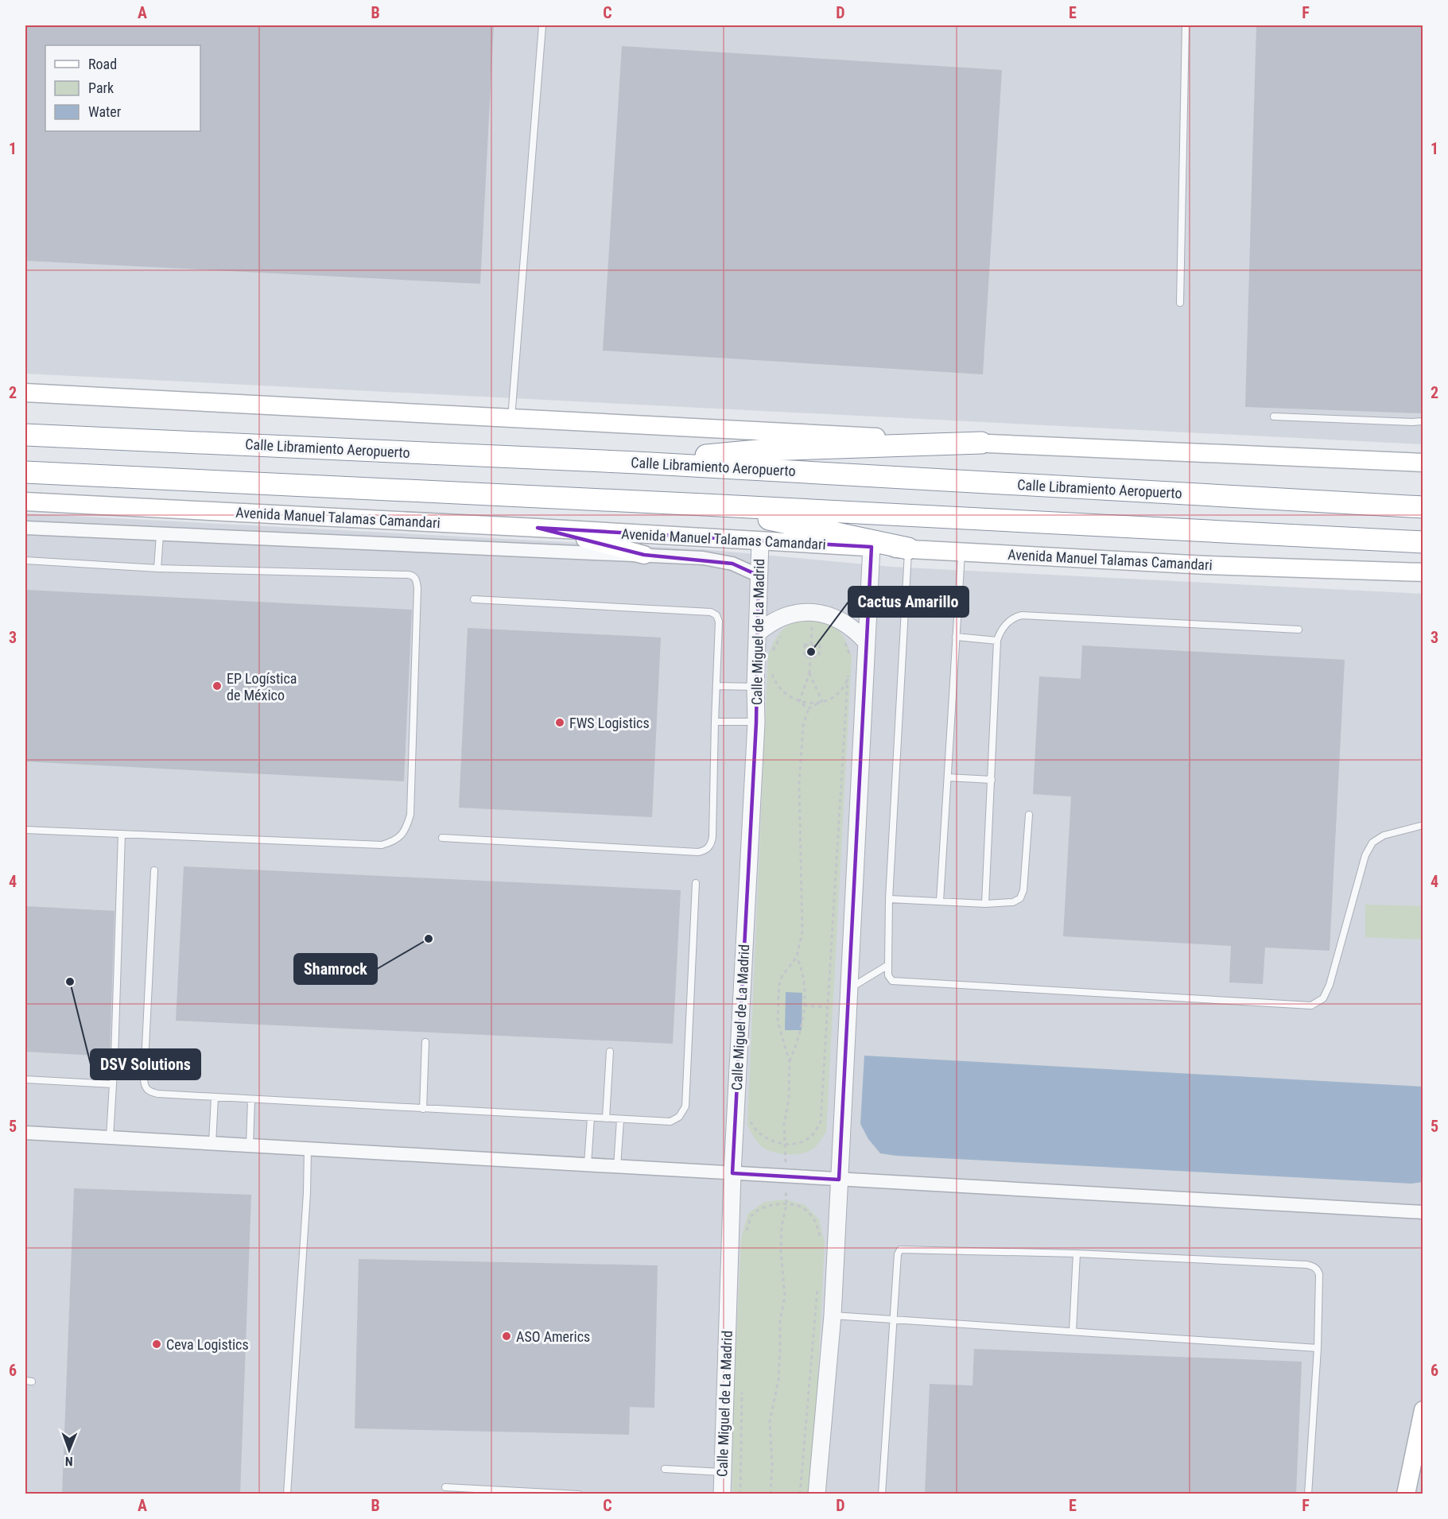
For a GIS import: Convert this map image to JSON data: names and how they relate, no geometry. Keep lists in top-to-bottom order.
{
  "streets": {
    "highway": ["Calle Libramiento Aeropuerto"],
    "main road": ["Avenida Manuel Talamas Camandari"],
    "street": ["Calle Miguel de La Madrid"]
  },
  "crossings": [
    ["Avenida Manuel Talamas Camandari", "Calle Miguel de La Madrid"]
  ],
  "places": [
    "Cactus Amarillo",
    "EP Logística de México",
    "FWS Logistics",
    "Shamrock",
    "DSV Solutions",
    "ASO Americs",
    "Ceva Logistics"
  ],
  "legend": ["Road", "Park", "Water"],
  "north": "bottom",
  "grid": {
    "columns": [
      "A",
      "B",
      "C",
      "D",
      "E",
      "F"
    ],
    "rows": [
      "1",
      "2",
      "3",
      "4",
      "5",
      "6"
    ]
  }
}
